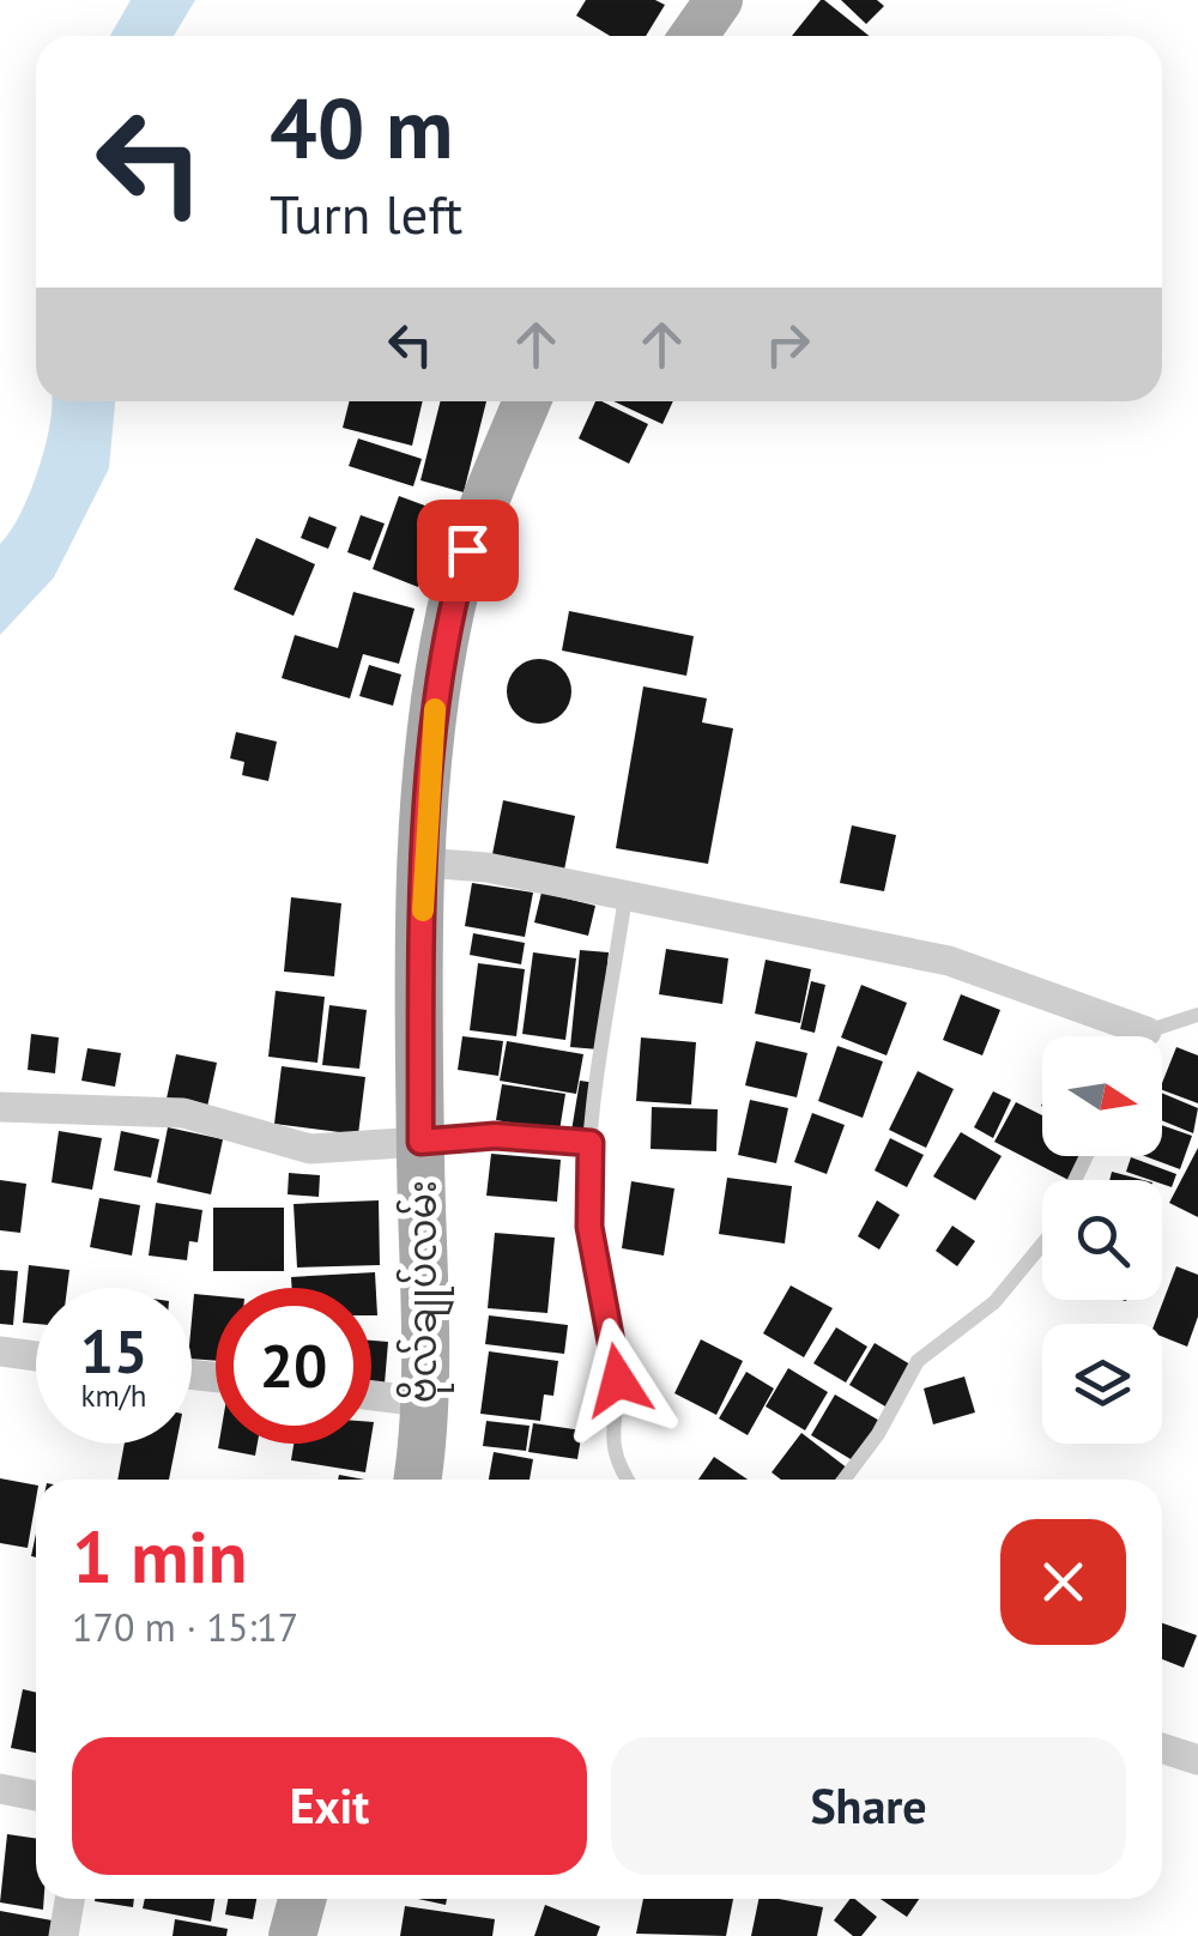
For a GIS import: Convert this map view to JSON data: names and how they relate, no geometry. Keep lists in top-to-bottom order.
{
  "streets": {
    "main road": ["ဗိုလ်‌ချုပ်‌လမ်း"]
  },
  "north": "right",
  "page": {
    "turn": ["40 m", "Turn left"],
    "speed": "15 km/h",
    "limit": "20",
    "heading": ["1 min", "170 m · 15:17"],
    "buttons": ["Exit", "Share"]
  }
}
